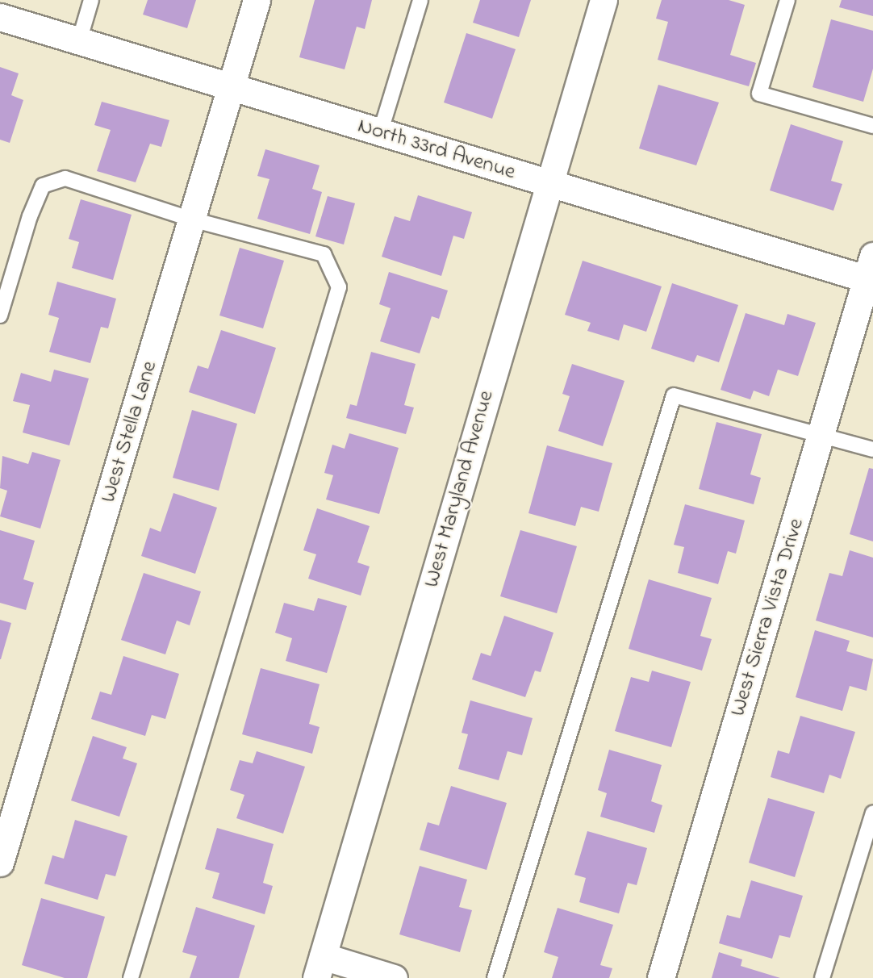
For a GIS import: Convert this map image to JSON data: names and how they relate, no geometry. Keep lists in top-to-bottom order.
{
  "streets": {
    "street": [
      "North 33rd Avenue",
      "West Stella Lane",
      "West Maryland Avenue",
      "West Sierra Vista Drive"
    ]
  },
  "crossings": [
    ["North 33rd Avenue", "West Stella Lane"],
    ["North 33rd Avenue", "West Maryland Avenue"],
    ["North 33rd Avenue", "West Sierra Vista Drive"]
  ]
}
